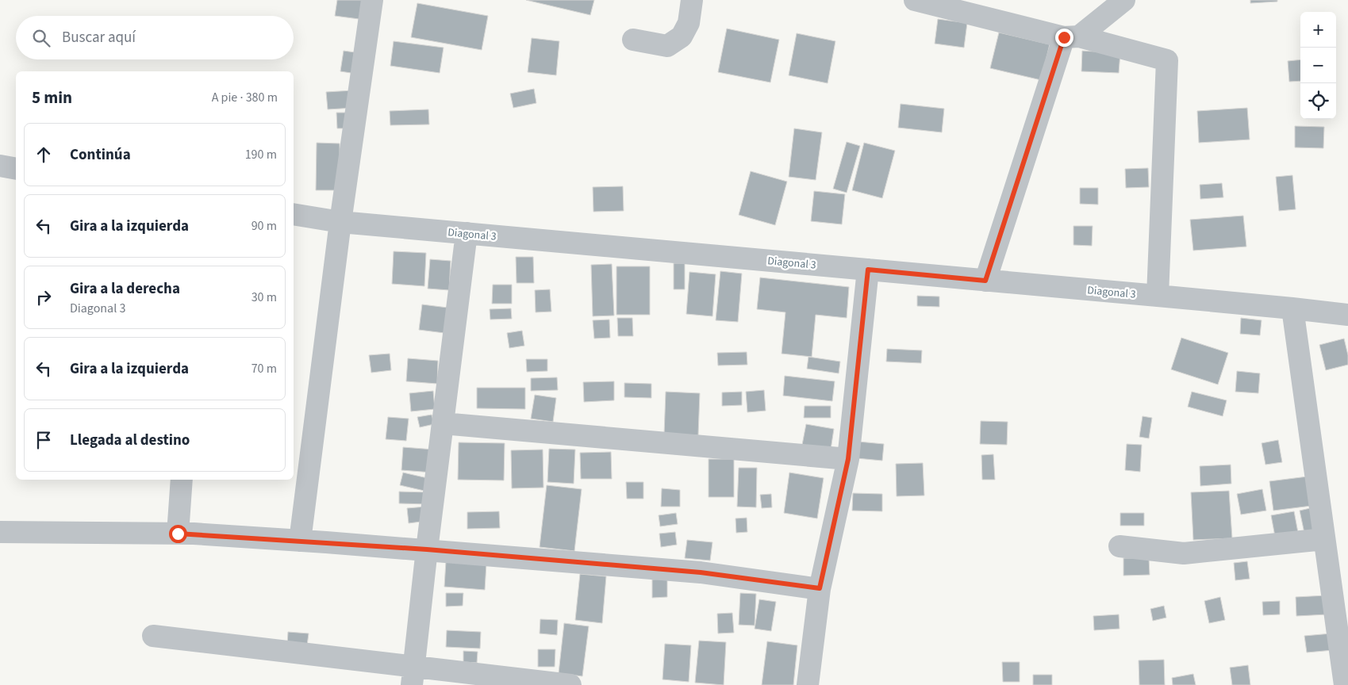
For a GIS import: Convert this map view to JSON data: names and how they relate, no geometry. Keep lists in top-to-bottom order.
{
  "streets": {
    "street": ["Diagonal 3"]
  },
  "page": {
    "map_buttons": ["+", "−"],
    "search": "Buscar aquí",
    "heading": ["5 min", "A pie · 380 m"],
    "list": [
      ["Continúa", "190 m"],
      ["Gira a la izquierda", "90 m"],
      ["Gira a la derecha", "Diagonal 3", "30 m"],
      ["Gira a la izquierda", "70 m"],
      "Llegada al destino"
    ]
  }
}
